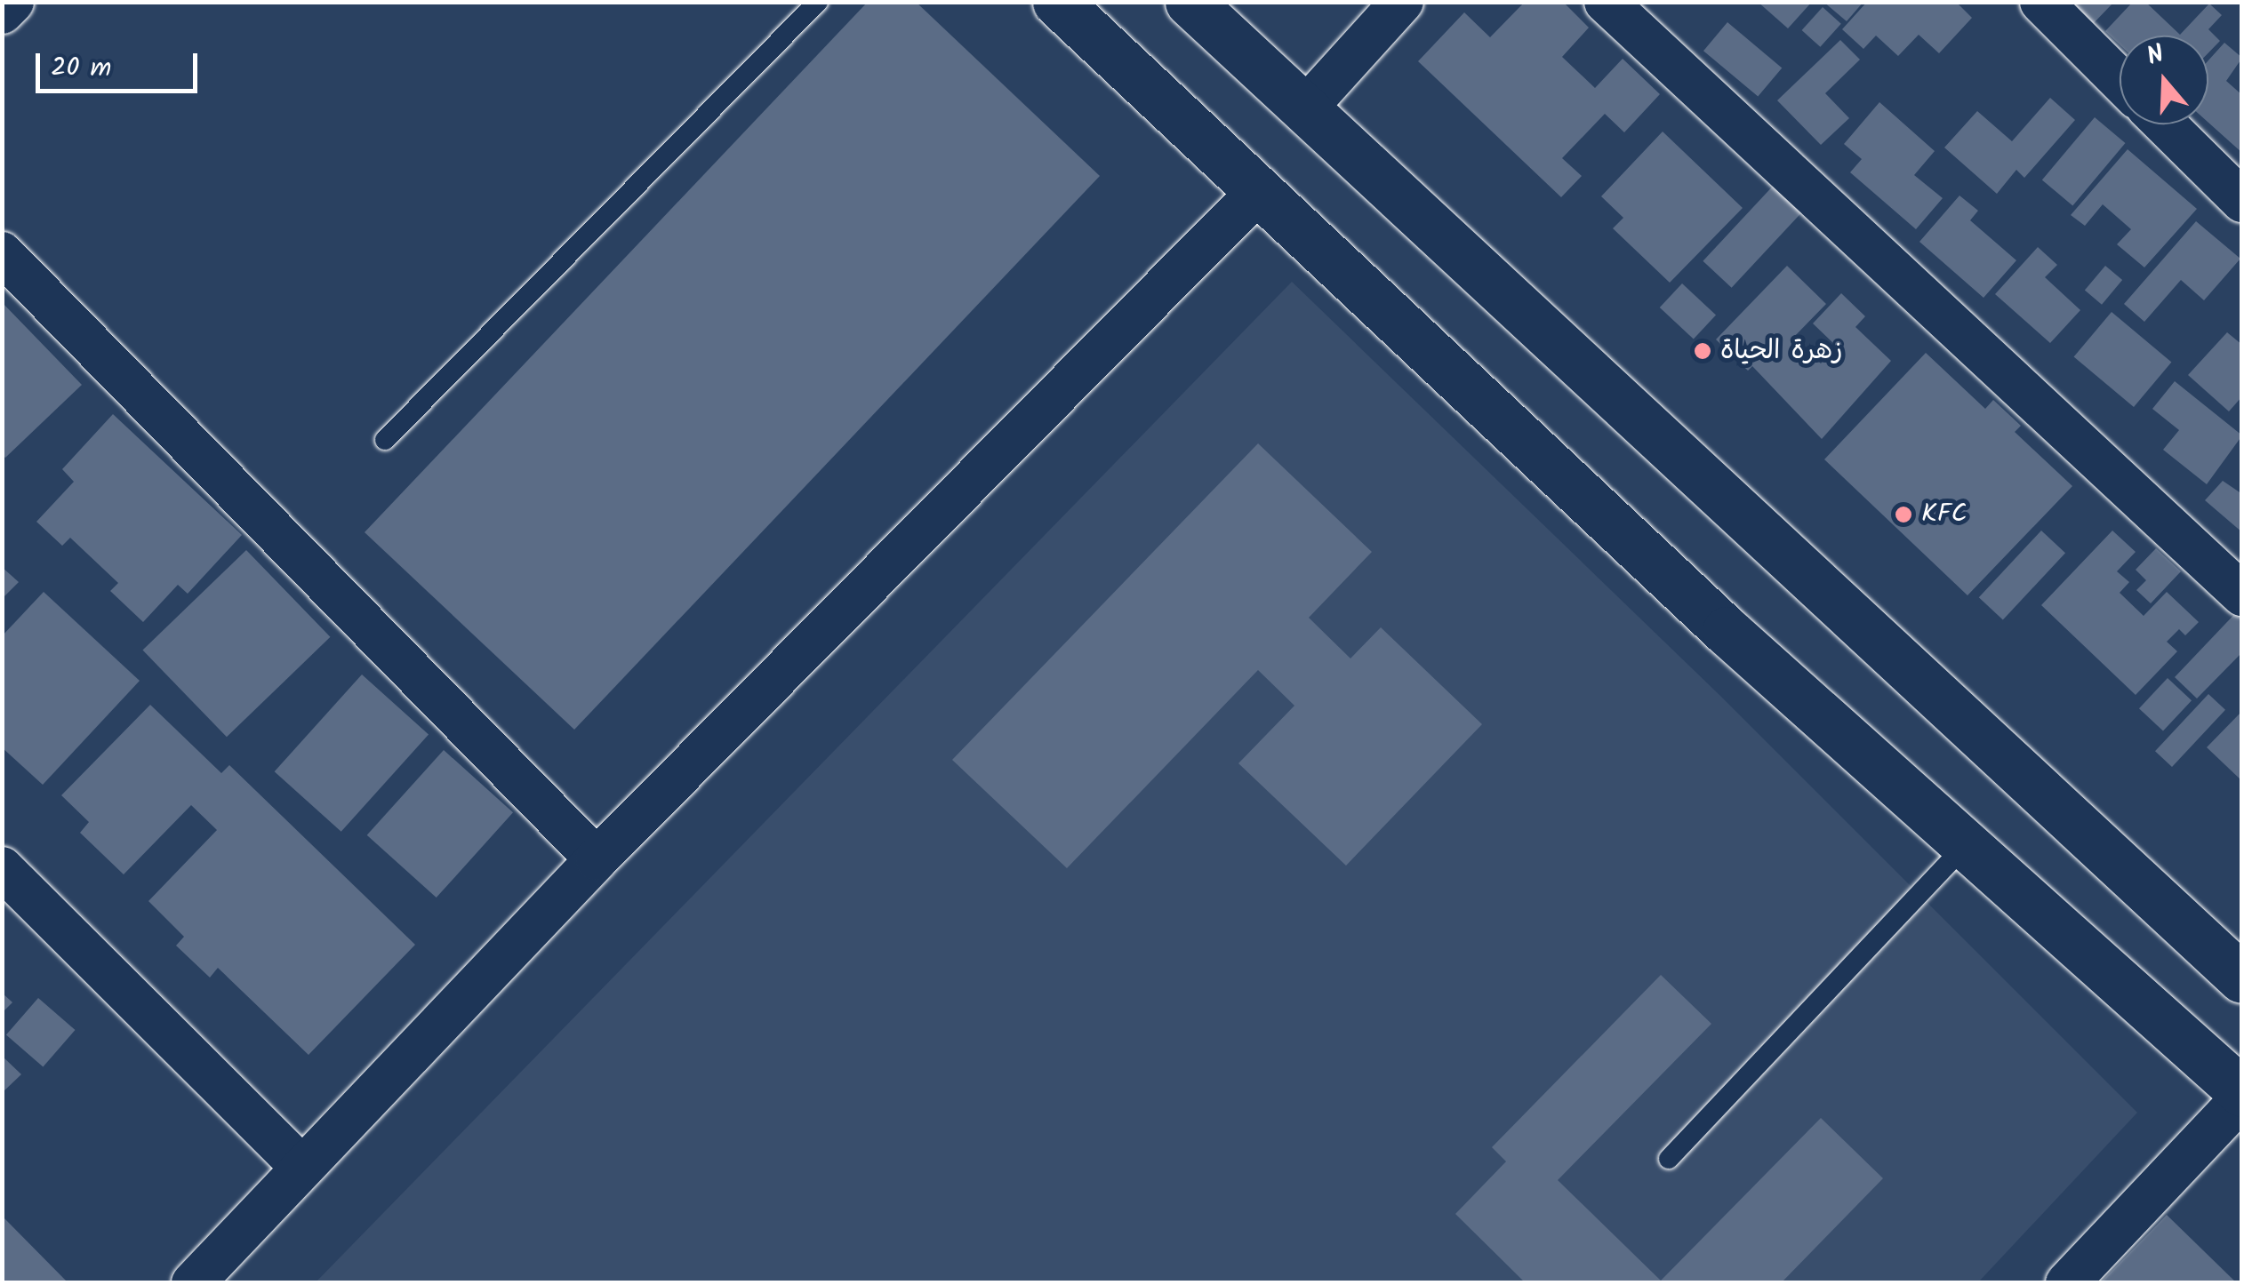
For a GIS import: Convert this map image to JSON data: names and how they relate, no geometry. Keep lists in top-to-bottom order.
{
  "places": ["زهرة الحياة", "KFC"],
  "scale_bar": "20 m",
  "north": "top"
}
